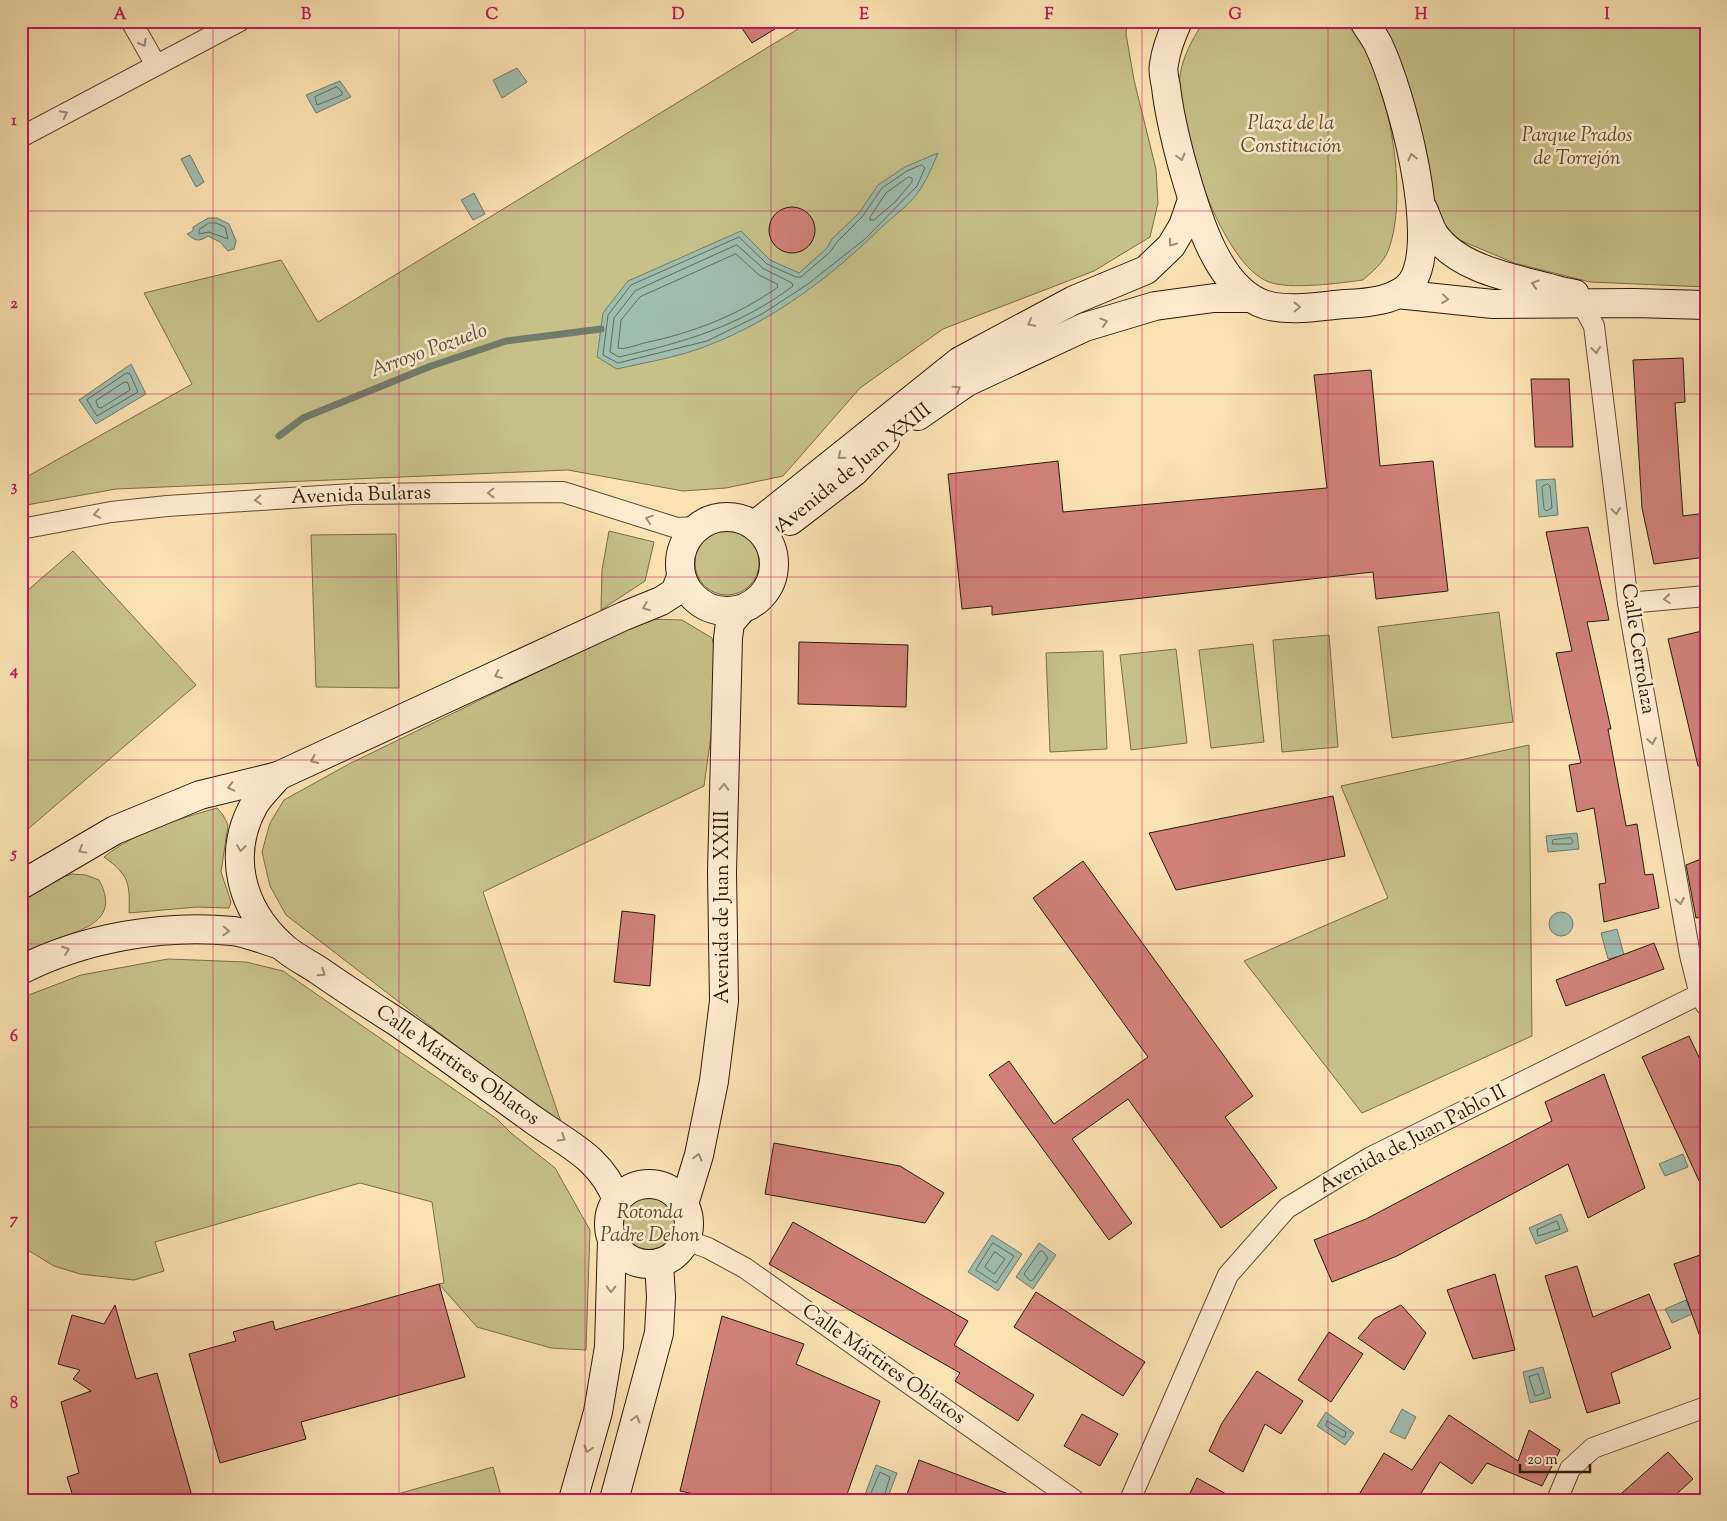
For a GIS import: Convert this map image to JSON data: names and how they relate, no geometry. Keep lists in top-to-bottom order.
{
  "streets": {
    "main road": ["Avenida de Juan XXIII", "Calle Mártires Oblatos"],
    "street": ["Avenida Bularas", "Calle Cerrolaza", "Avenida de Juan Pablo II"]
  },
  "crossings": [
    ["Avenida de Juan XXIII", "Avenida Bularas"],
    ["Avenida de Juan XXIII", "Calle Mártires Oblatos"],
    ["Calle Cerrolaza", "Avenida de Juan Pablo II"]
  ],
  "one_way": ["Avenida Bularas", "Calle Cerrolaza", "Calle Mártires Oblatos"],
  "water": ["Arroyo Pozuelo"],
  "parks": ["Plaza de la Constitución", "Parque Prados de Torrejón", "Rotonda Padre Dehon"],
  "scale_bar": "20 m",
  "grid": {
    "columns": [
      "A",
      "B",
      "C",
      "D",
      "E",
      "F",
      "G",
      "H",
      "I"
    ],
    "rows": [
      "1",
      "2",
      "3",
      "4",
      "5",
      "6",
      "7",
      "8"
    ]
  }
}
